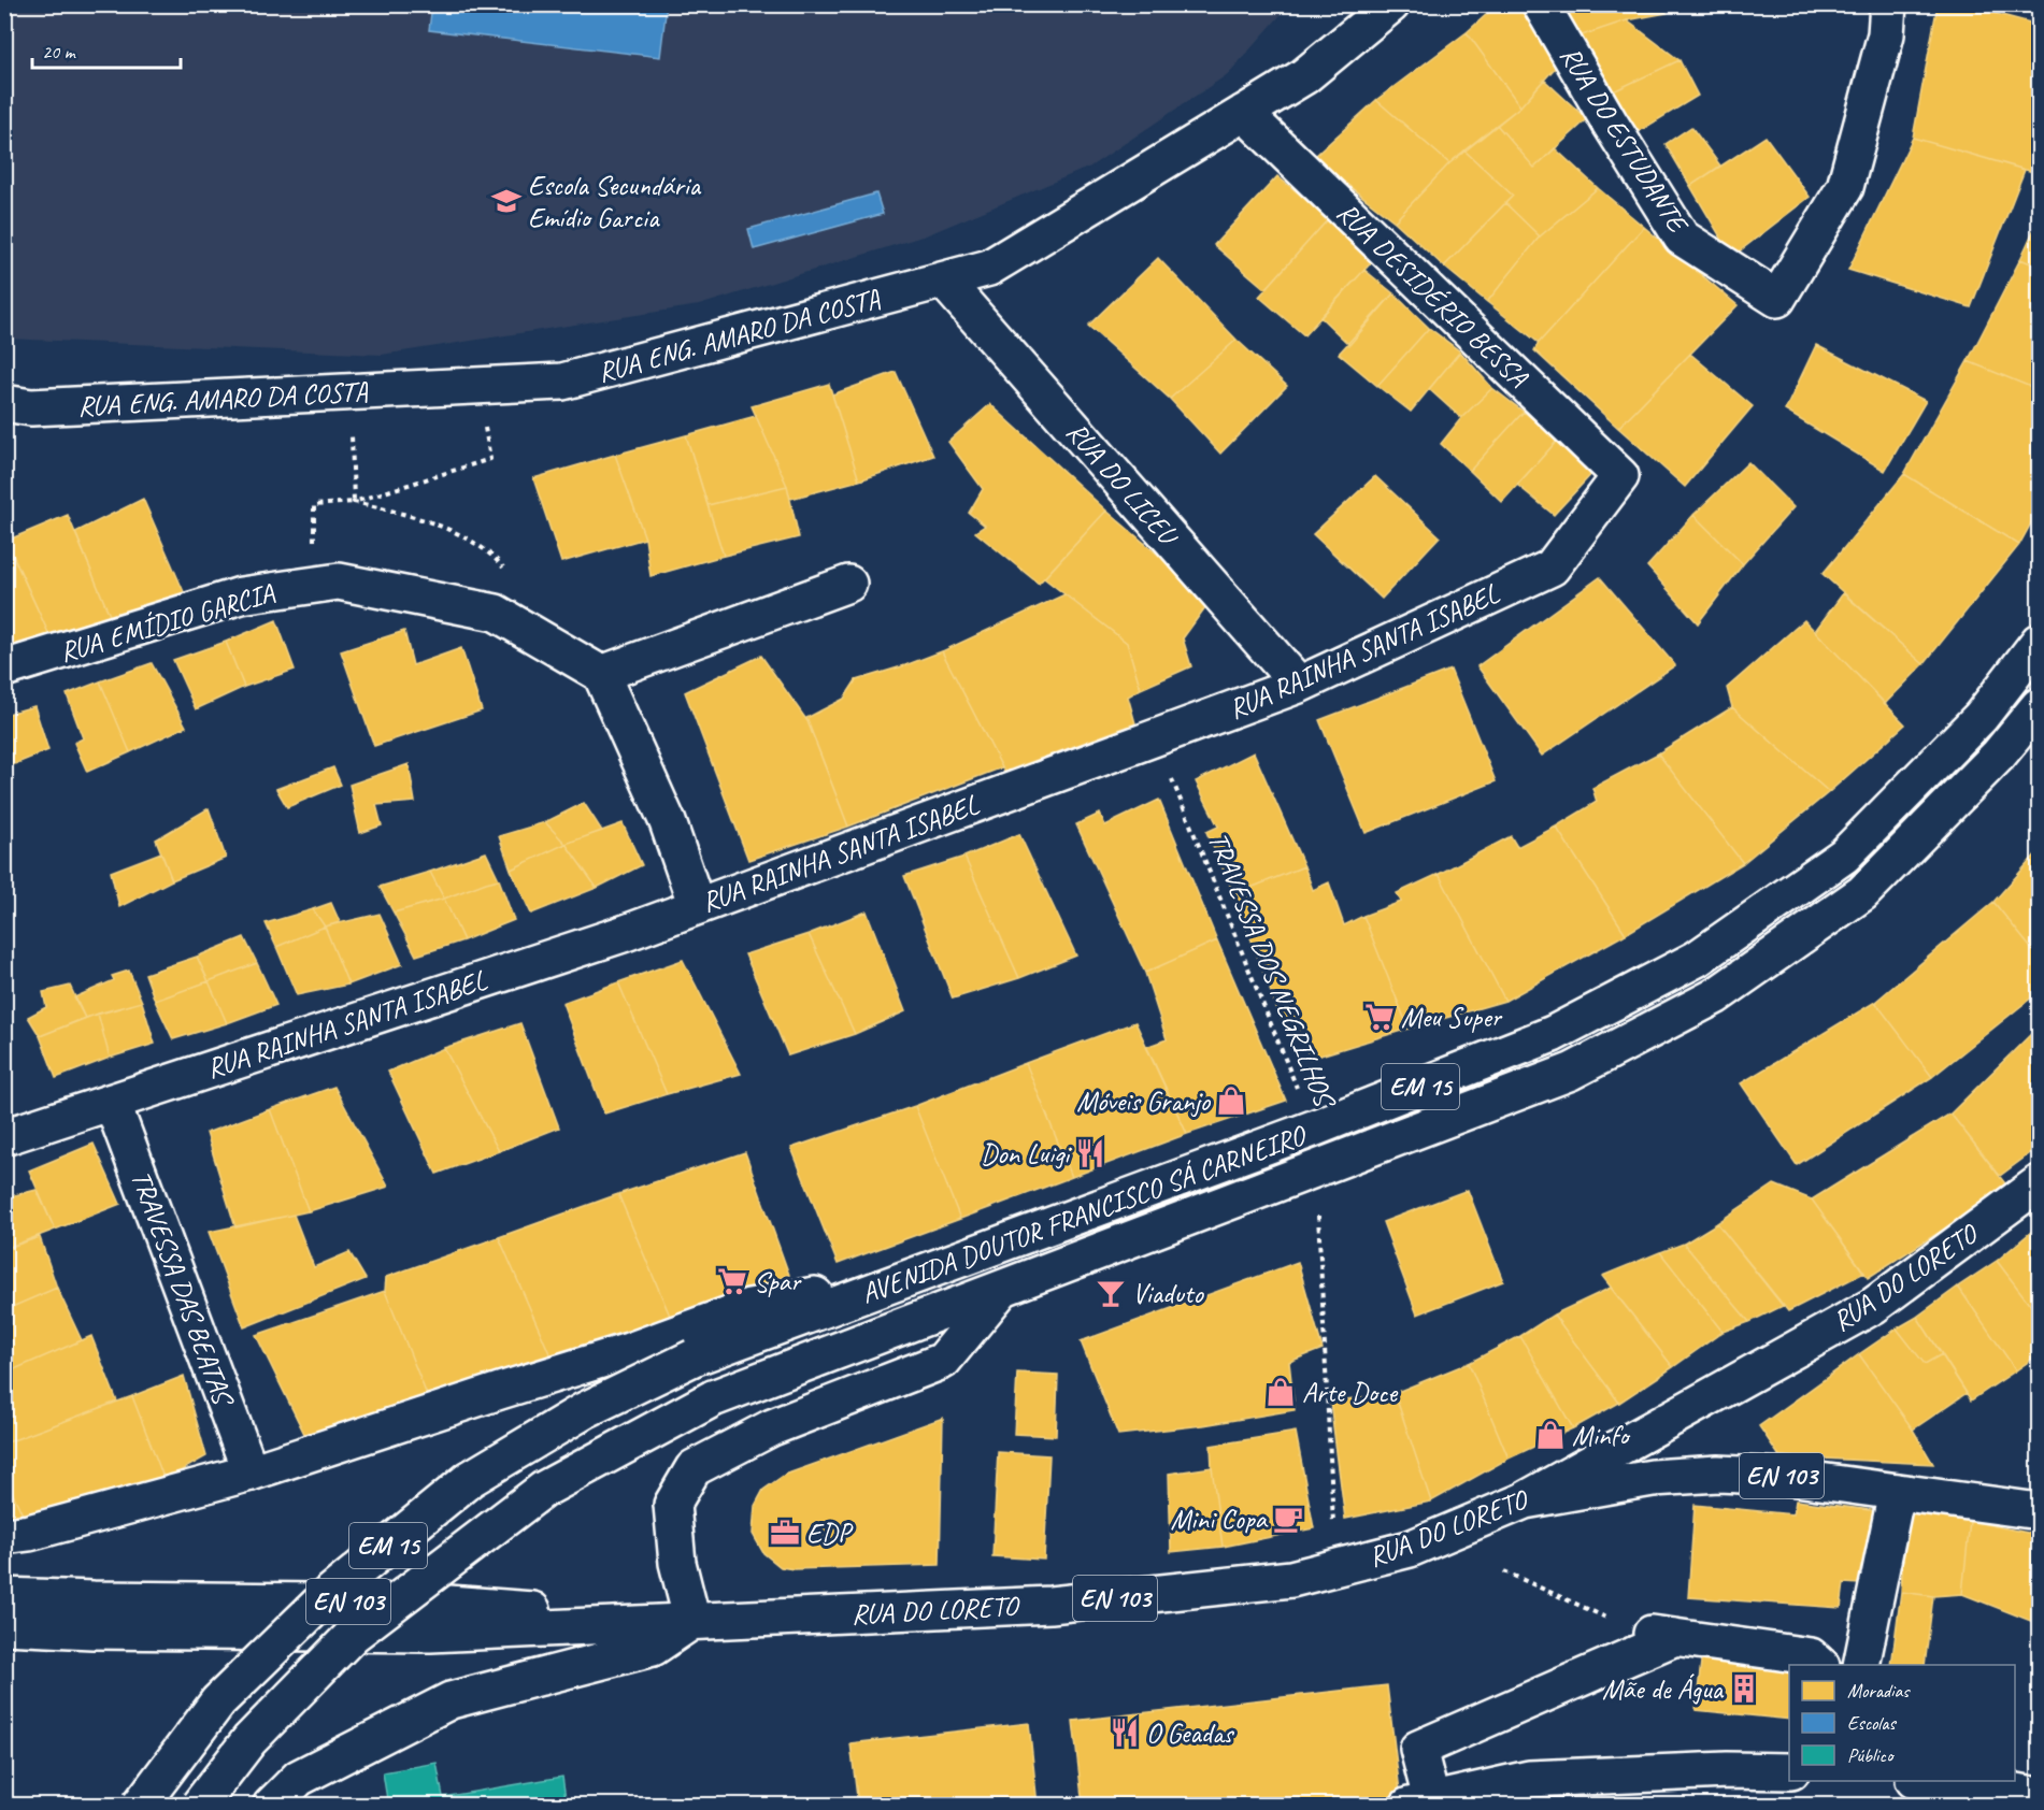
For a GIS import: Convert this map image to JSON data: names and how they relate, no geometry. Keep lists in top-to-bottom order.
{
  "streets": {
    "main road": [
      "RUA DO ESTUDANTE",
      "RUA DESIDÉRIO BESSA",
      "RUA ENG. AMARO DA COSTA",
      "RUA DO LICEU",
      "RUA EMÍDIO GARCIA",
      "RUA RAINHA SANTA ISABEL",
      "EM 15",
      "AVENIDA DOUTOR FRANCISCO SÁ CARNEIRO",
      "RUA DO LORETO",
      "TRAVESSA DAS BEATAS",
      "EN 103"
    ],
    "path": ["TRAVESSA DOS NEGRILHOS"]
  },
  "crossings": [
    ["RUA DESIDÉRIO BESSA", "RUA ENG. AMARO DA COSTA"],
    ["RUA DESIDÉRIO BESSA", "RUA RAINHA SANTA ISABEL"],
    ["RUA ENG. AMARO DA COSTA", "RUA DO LICEU"],
    ["RUA DO LICEU", "RUA RAINHA SANTA ISABEL"],
    ["RUA RAINHA SANTA ISABEL", "TRAVESSA DOS NEGRILHOS"],
    ["RUA RAINHA SANTA ISABEL", "TRAVESSA DAS BEATAS"],
    ["TRAVESSA DOS NEGRILHOS", "AVENIDA DOUTOR FRANCISCO SÁ CARNEIRO"],
    ["RUA DO LORETO", "EN 103"]
  ],
  "places": {
    "school or university": ["Escola Secundária Emídio Garcia"],
    "supermarket": ["Meu Super", "Spar"],
    "shop": ["Móveis Granjo", "Arte Doce", "Minfo"],
    "restaurant": ["Don Luigi", "O Geadas"],
    "bar": ["Viaduto"],
    "cafe": ["Mini Copa"],
    "office": ["EDP"],
    "building": ["Mãe de Água"]
  },
  "legend": ["Moradias", "Escolas", "Público"],
  "scale_bar": "20 m"
}
